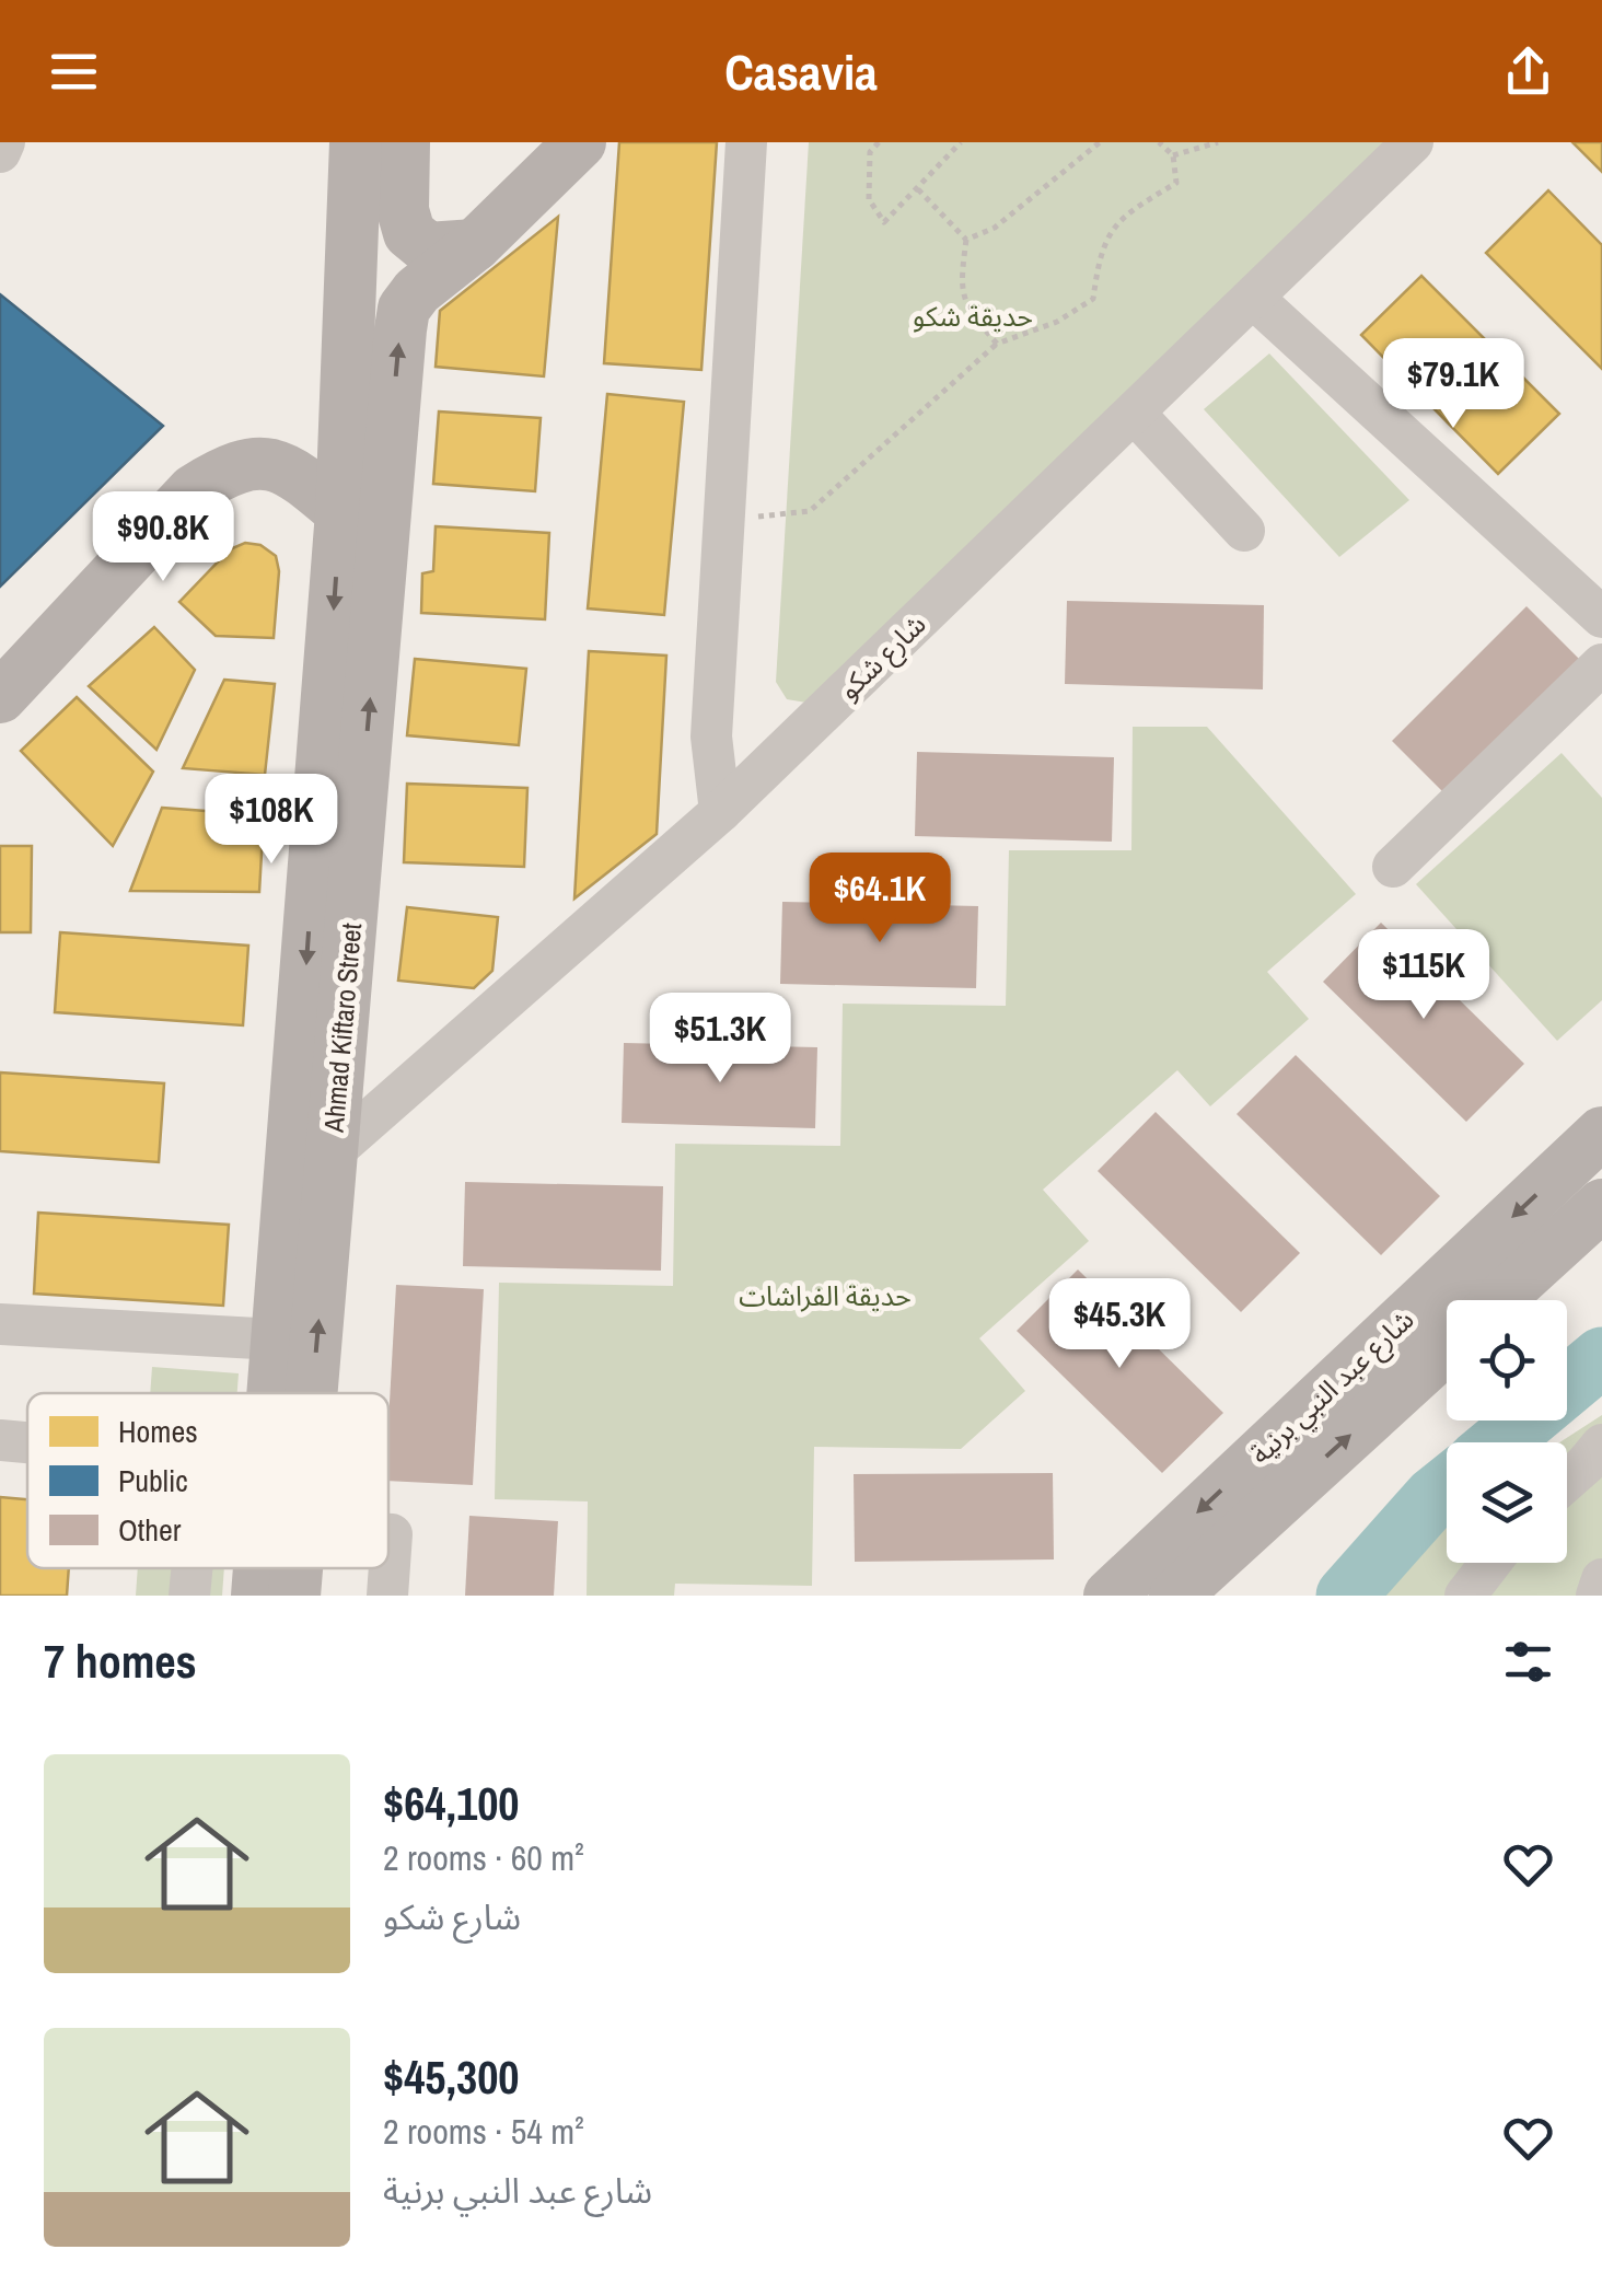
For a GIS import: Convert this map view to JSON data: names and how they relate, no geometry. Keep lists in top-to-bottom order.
{
  "streets": {
    "main road": ["Ahmad Kiftaro Street", "شارع عبد النبي برنية"],
    "street": ["شارع شكو"]
  },
  "crossings": [
    ["شارع شكو", "Ahmad Kiftaro Street"]
  ],
  "parks": ["حديقة شكو", "حديقة الفراشات"],
  "legend": ["Homes", "Public", "Other"],
  "page": {
    "header": "Casavia",
    "price": [
      "$79.1K",
      "$90.8K",
      "$108K",
      "$64.1K",
      "$115K",
      "$51.3K",
      "$45.3K"
    ],
    "heading": "7 homes",
    "list": [
      {
        "name": "$64,100",
        "note": "2 rooms · 60 m² · شارع شكو"
      },
      {
        "name": "$45,300",
        "note": "2 rooms · 54 m² · شارع عبد النبي برنية"
      }
    ]
  }
}
